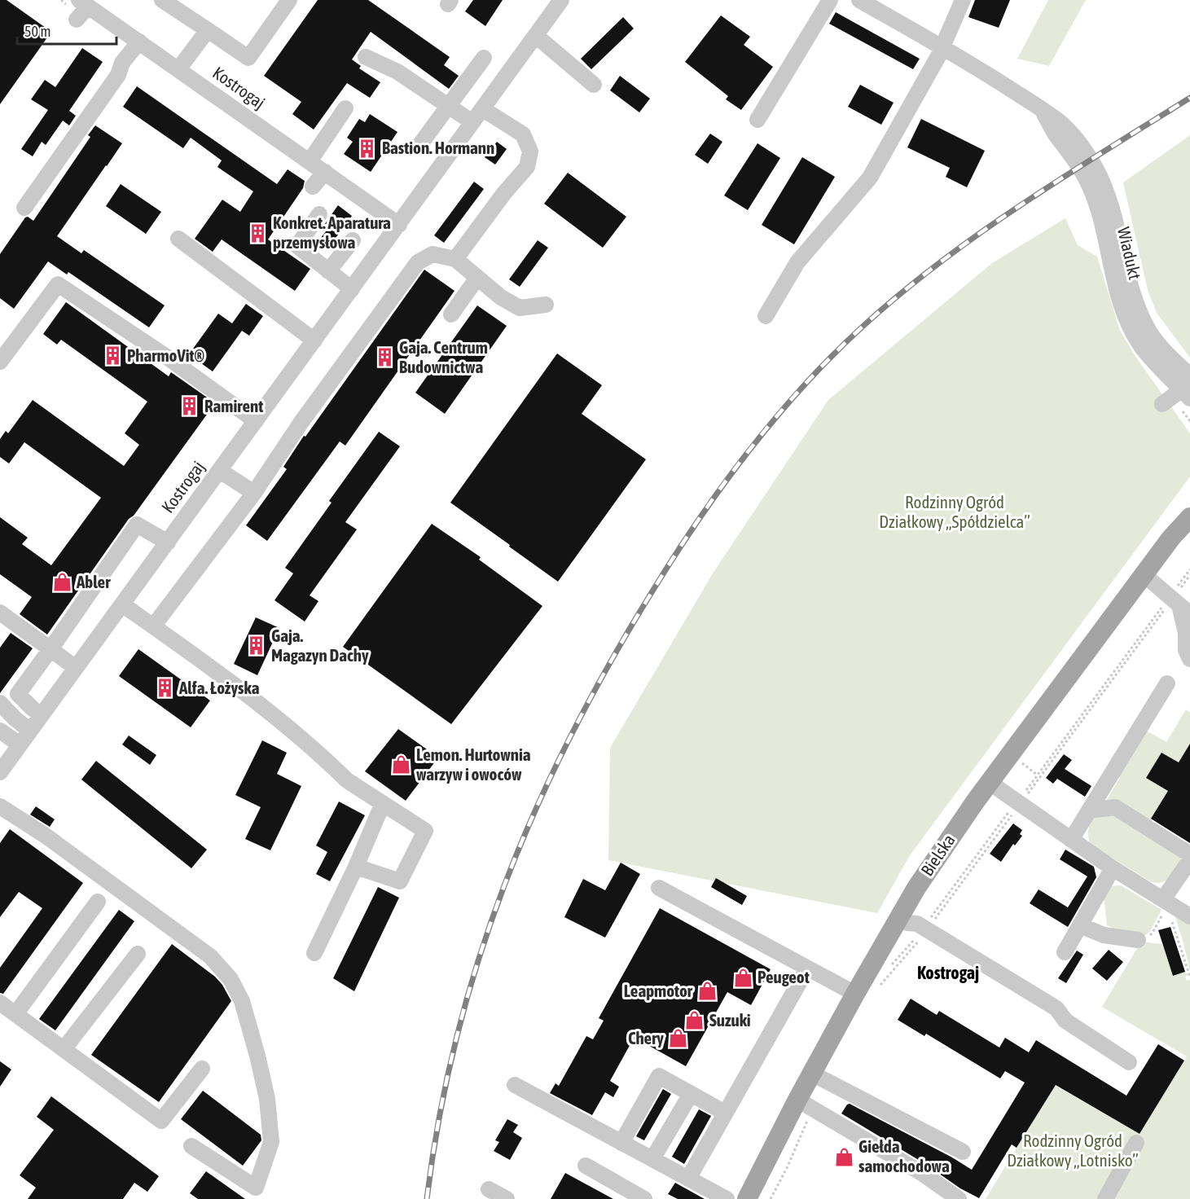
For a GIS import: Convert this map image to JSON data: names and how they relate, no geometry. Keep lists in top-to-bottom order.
{
  "streets": {
    "main road": ["Bielska"],
    "street": ["Kostrogaj", "Wiadukt"]
  },
  "districts": ["Kostrogaj"],
  "parks": ["Rodzinny Ogród Działkowy „Spółdzielca”", "Rodzinny Ogród Działkowy „Lotnisko”"],
  "places": {
    "building": [
      "Bastion. Hormann",
      "Konkret. Aparatura przemysłowa",
      "PharmoVit®",
      "Gaja. Centrum Budownictwa",
      "Ramirent",
      "Gaja. Magazyn Dachy",
      "Alfa. Łożyska"
    ],
    "shop": [
      "Abler",
      "Lemon. Hurtownia warzyw i owoców",
      "Peugeot",
      "Leapmotor",
      "Suzuki",
      "Chery",
      "Giełda samochodowa"
    ]
  },
  "scale_bar": "50 m"
}
